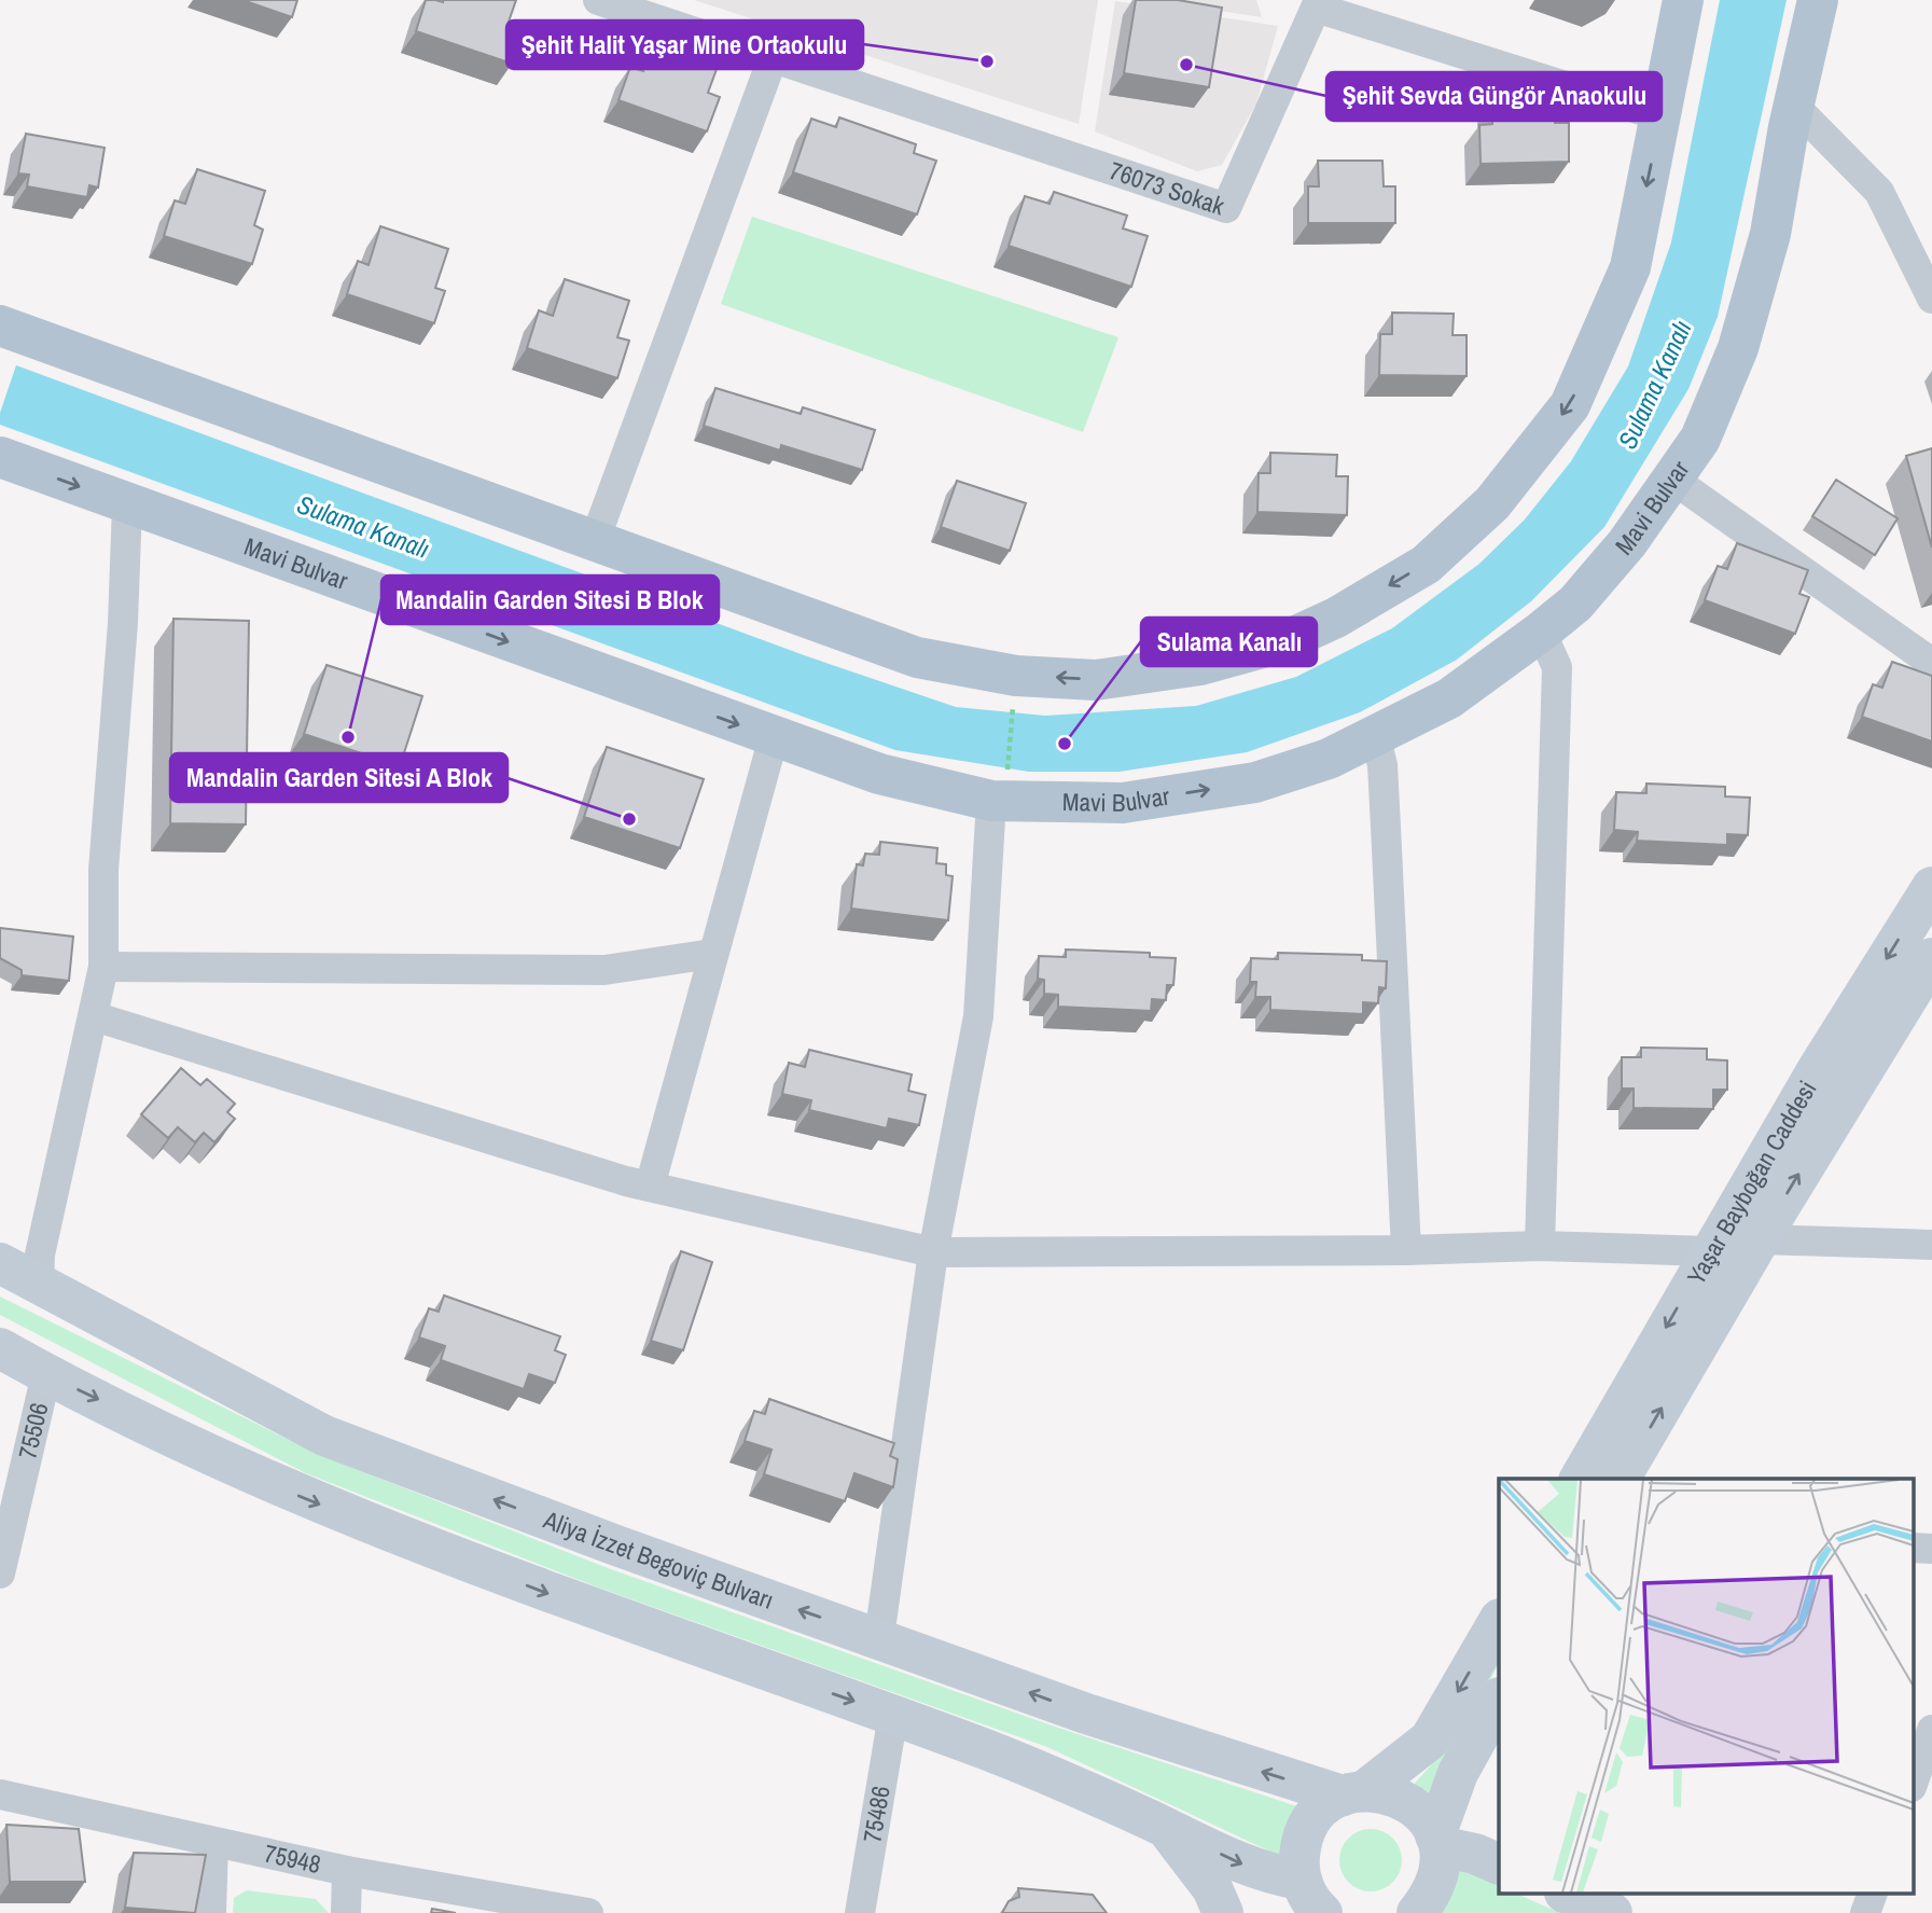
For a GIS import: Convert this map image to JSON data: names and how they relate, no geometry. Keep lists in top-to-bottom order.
{
  "streets": {
    "main road": ["Mavi Bulvar", "Yaşar Bayboğan Caddesi", "Aliya İzzet Begoviç Bulvarı"],
    "street": [
      "76073 Sokak",
      "75506",
      "75486",
      "75948"
    ]
  },
  "water": ["Sulama Kanalı"],
  "places": [
    "Şehit Halit Yaşar Mine Ortaokulu",
    "Şehit Sevda Güngör Anaokulu",
    "Mandalin Garden Sitesi B Blok",
    "Sulama Kanalı",
    "Mandalin Garden Sitesi A Blok"
  ]
}
